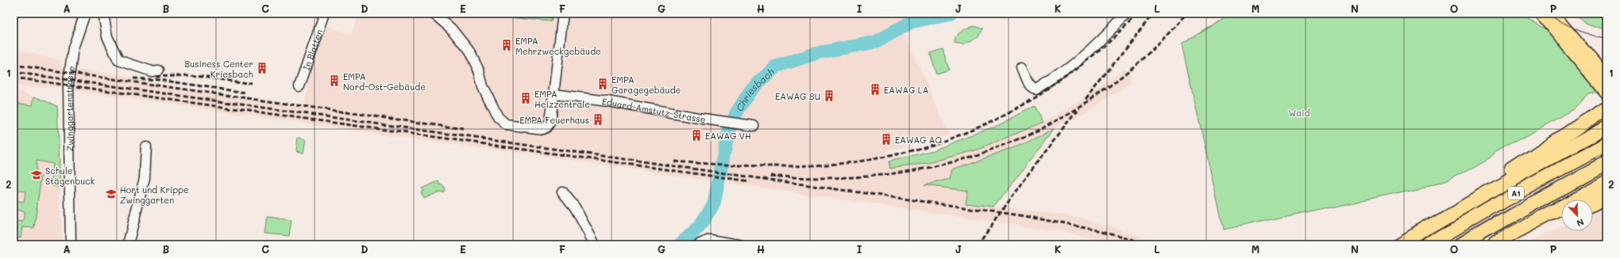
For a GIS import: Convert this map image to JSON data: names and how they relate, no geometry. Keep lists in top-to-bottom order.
{
  "streets": {
    "highway": ["A1"],
    "street": ["In Blatten", "Zwinggartenstrasse", "Eduard-Amstutz-Strasse"]
  },
  "water": ["Chriesbach"],
  "parks": ["Waid"],
  "places": {
    "building": [
      "EMPA Mehrzweckgebäude",
      "Business Center Kriesbach",
      "EMPA Nord-Ost-Gebäude",
      "EMPA Garagegebäude",
      "EAWAG LA",
      "EAWAG BU",
      "EMPA Heizzentrale",
      "EMPA Feuerhaus",
      "EAWAG VH",
      "EAWAG AQ"
    ],
    "school or university": ["Schule Stägenbuck", "Hort und Krippe Zwinggarten"]
  },
  "north": "bottom right",
  "grid": {
    "columns": [
      "A",
      "B",
      "C",
      "D",
      "E",
      "F",
      "G",
      "H",
      "I",
      "J",
      "K",
      "L",
      "M",
      "N",
      "O",
      "P"
    ],
    "rows": ["1", "2"]
  }
}
